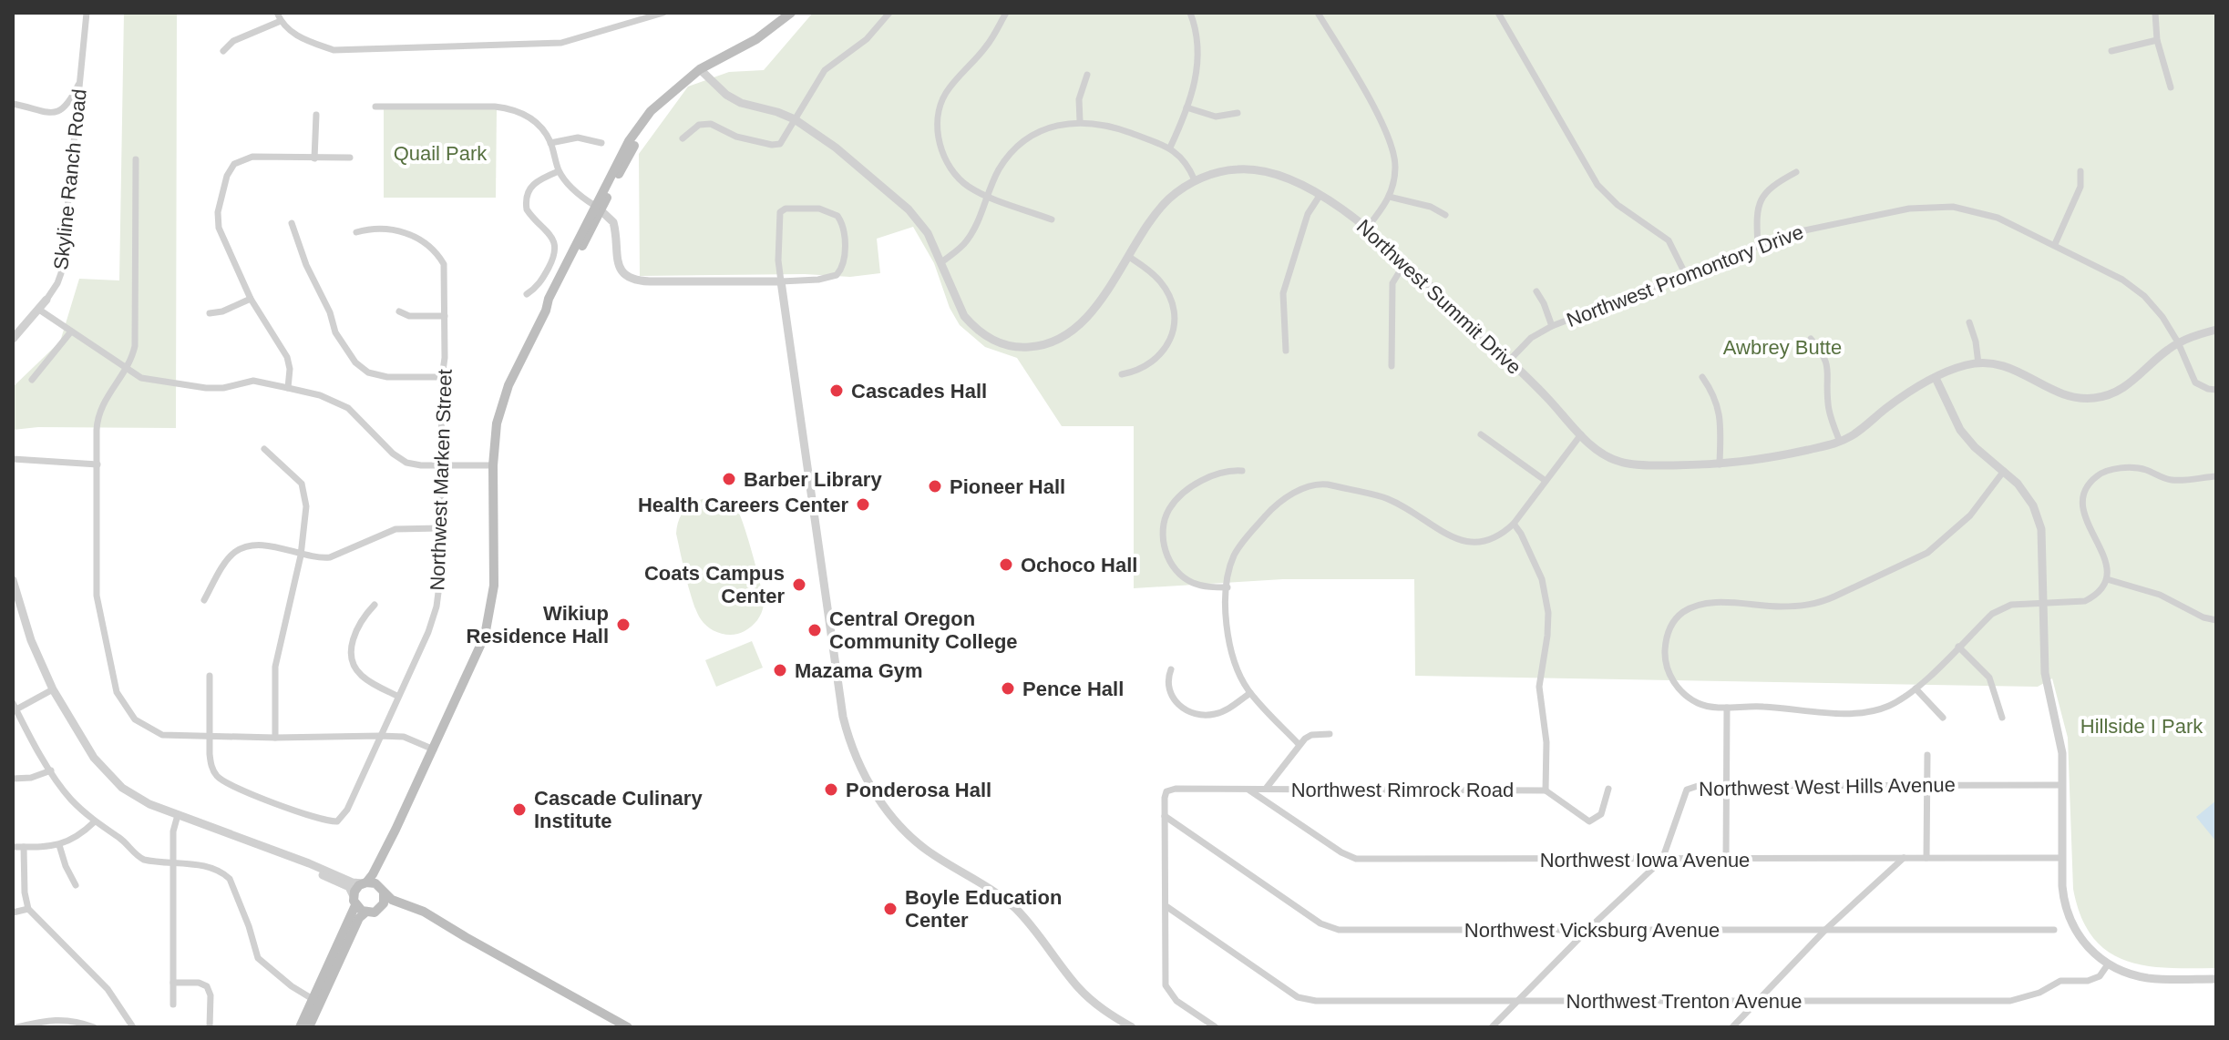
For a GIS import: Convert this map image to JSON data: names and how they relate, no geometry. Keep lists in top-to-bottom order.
{
  "streets": {
    "street": [
      "Skyline Ranch Road",
      "Northwest Promontory Drive",
      "Northwest Summit Drive",
      "Northwest Marken Street",
      "Northwest West Hills Avenue",
      "Northwest Rimrock Road",
      "Northwest Iowa Avenue",
      "Northwest Vicksburg Avenue",
      "Northwest Trenton Avenue"
    ]
  },
  "crossings": [
    ["Northwest Promontory Drive", "Northwest Summit Drive"],
    ["Northwest West Hills Avenue", "Northwest Iowa Avenue"],
    ["Northwest West Hills Avenue", "Northwest Vicksburg Avenue"],
    ["Northwest West Hills Avenue", "Northwest Trenton Avenue"],
    ["Northwest Rimrock Road", "Northwest Iowa Avenue"],
    ["Northwest Rimrock Road", "Northwest Vicksburg Avenue"]
  ],
  "parks": ["Quail Park", "Awbrey Butte", "Hillside I Park"],
  "places": [
    "Cascades Hall",
    "Barber Library",
    "Pioneer Hall",
    "Health Careers Center",
    "Ochoco Hall",
    "Coats Campus Center",
    "Wikiup Residence Hall",
    "Central Oregon Community College",
    "Mazama Gym",
    "Pence Hall",
    "Ponderosa Hall",
    "Cascade Culinary Institute",
    "Boyle Education Center"
  ]
}
